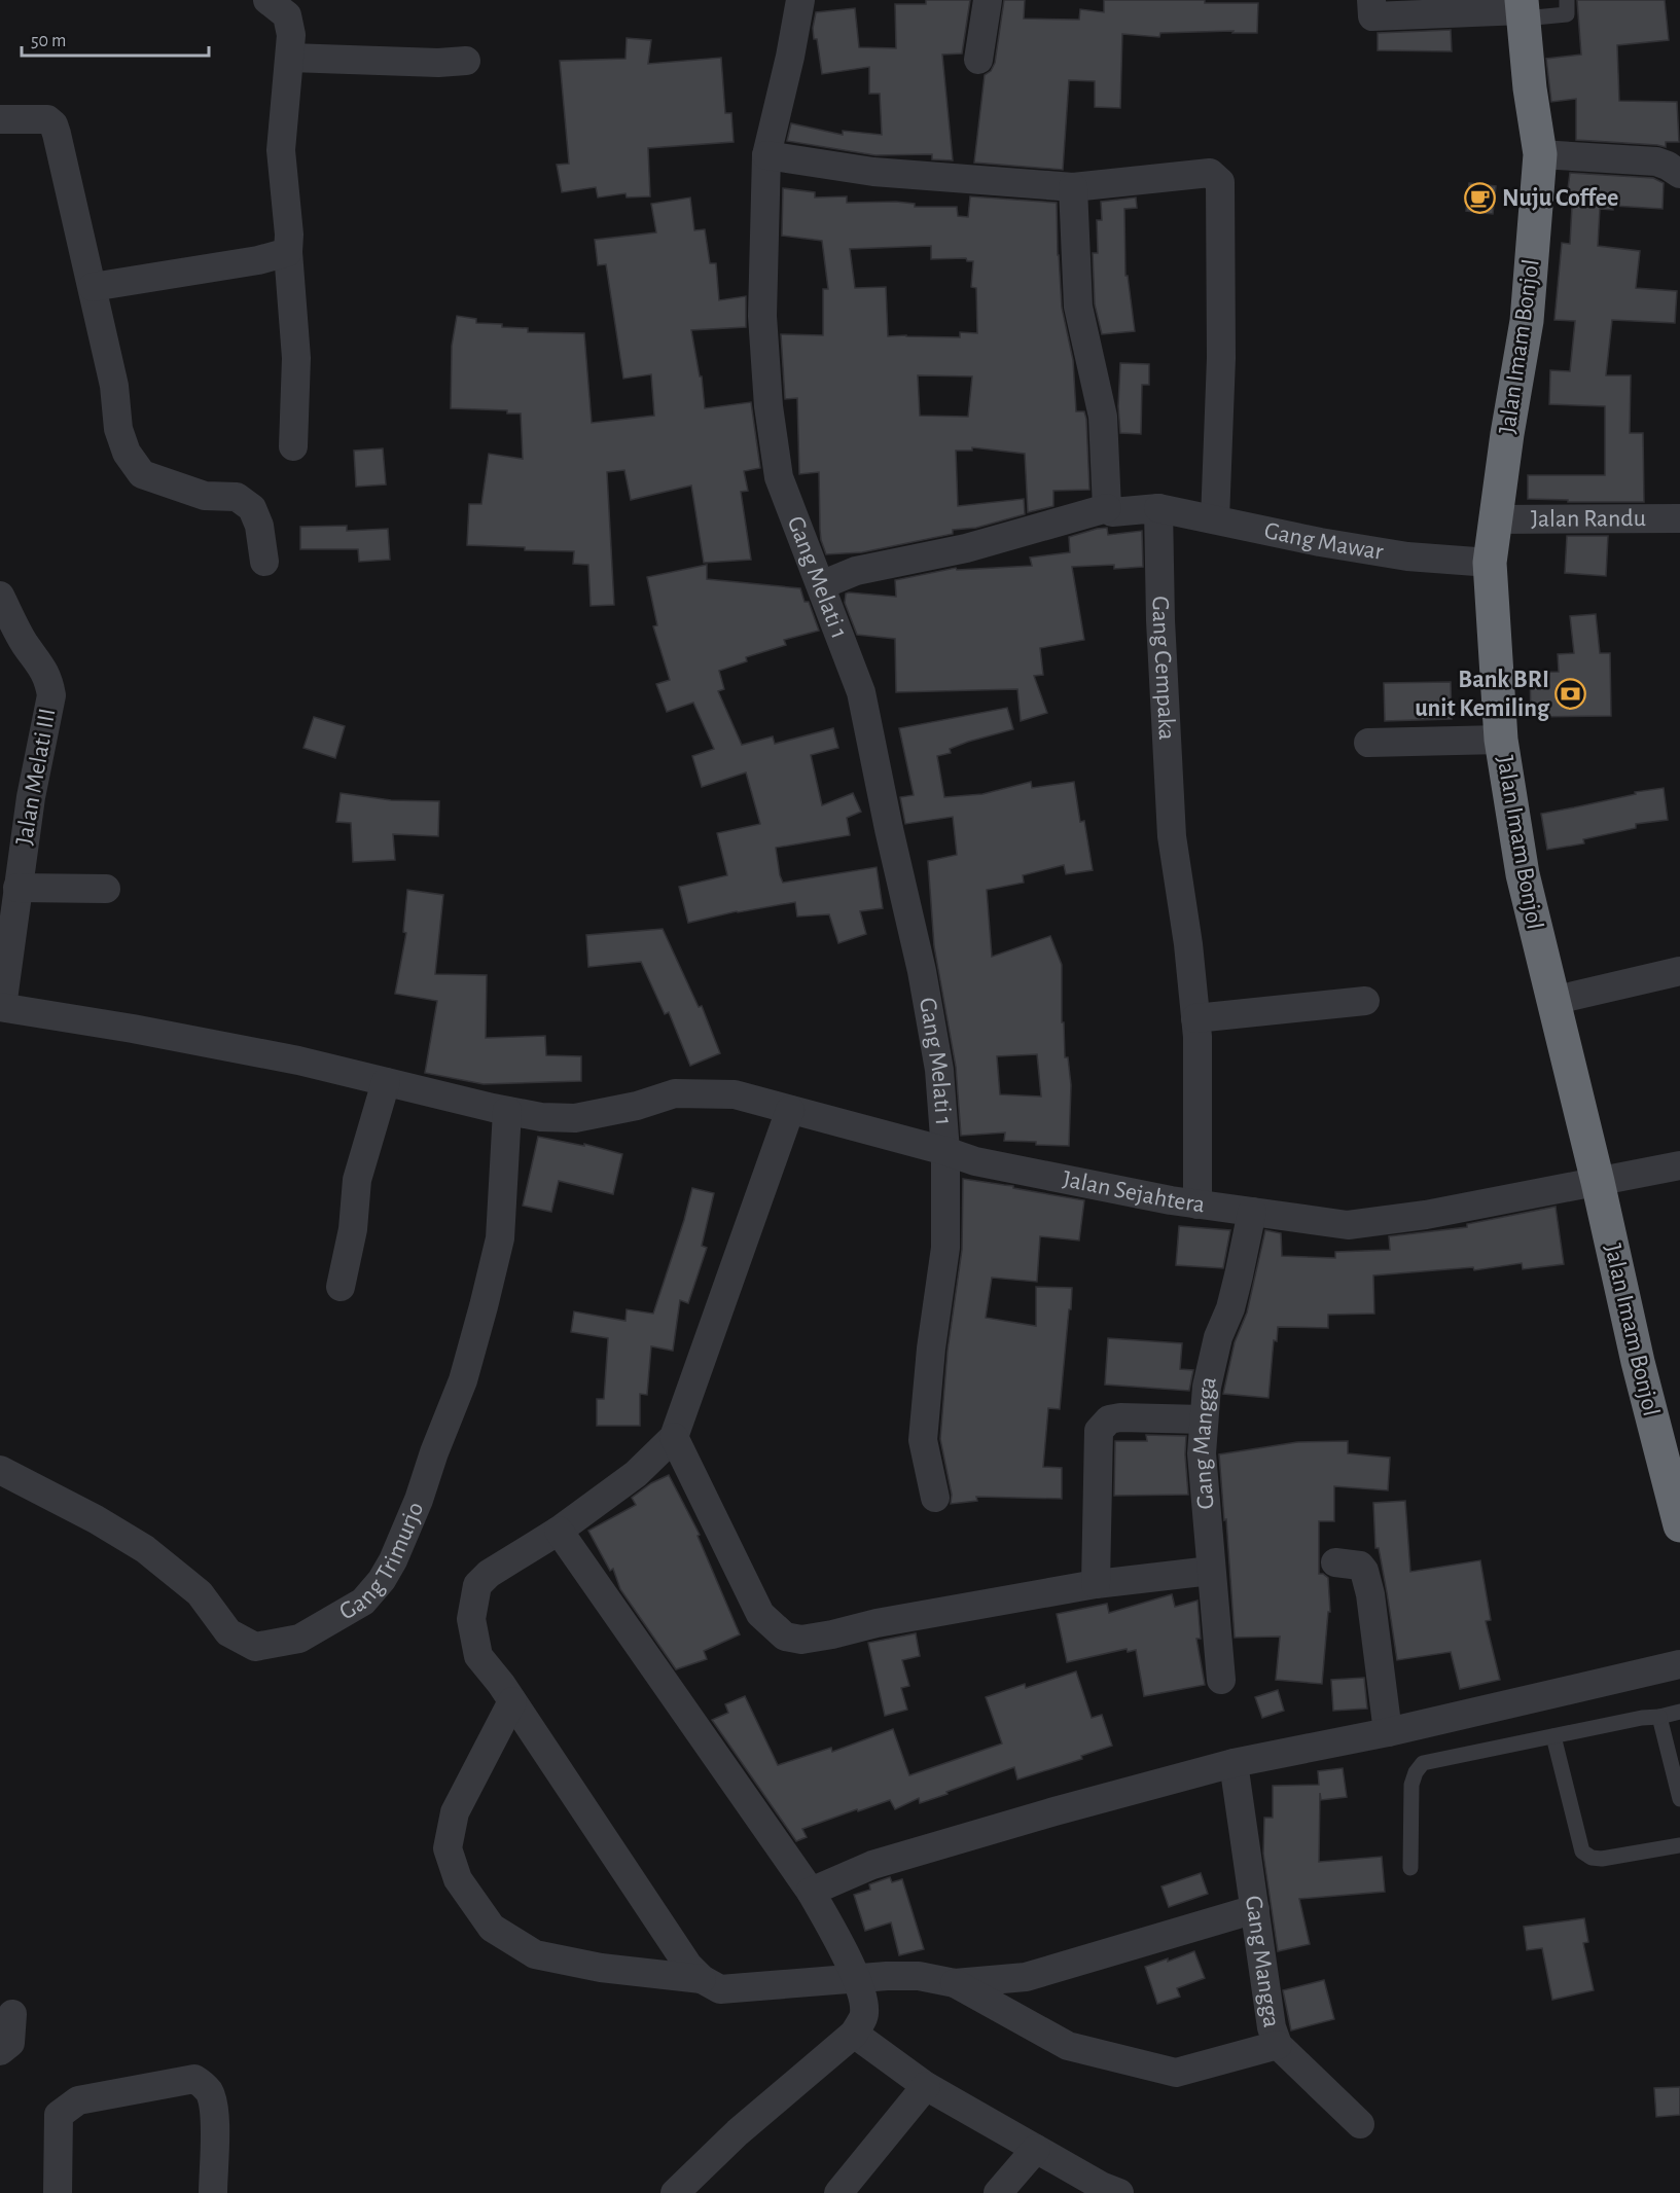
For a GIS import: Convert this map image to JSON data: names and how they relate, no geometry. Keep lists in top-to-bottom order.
{
  "streets": {
    "highway": ["Jalan Imam Bonjol"],
    "street": [
      "Jalan Randu",
      "Gang Mawar",
      "Gang Melati 1",
      "Gang Cempaka",
      "Jalan Melati III",
      "Jalan Sejahtera",
      "Gang Mangga",
      "Gang Trimurjo"
    ]
  },
  "crossings": [
    ["Jalan Imam Bonjol", "Jalan Randu"],
    ["Jalan Imam Bonjol", "Gang Mawar"],
    ["Jalan Imam Bonjol", "Jalan Sejahtera"],
    ["Gang Mawar", "Gang Cempaka"],
    ["Gang Melati 1", "Jalan Sejahtera"],
    ["Gang Cempaka", "Jalan Sejahtera"],
    ["Jalan Melati III", "Jalan Sejahtera"],
    ["Jalan Sejahtera", "Gang Mangga"],
    ["Jalan Sejahtera", "Gang Trimurjo"]
  ],
  "places": {
    "cafe": ["Nuju Coffee"],
    "bank": ["Bank BRI unit Kemiling"]
  },
  "scale_bar": "50 m"
}
